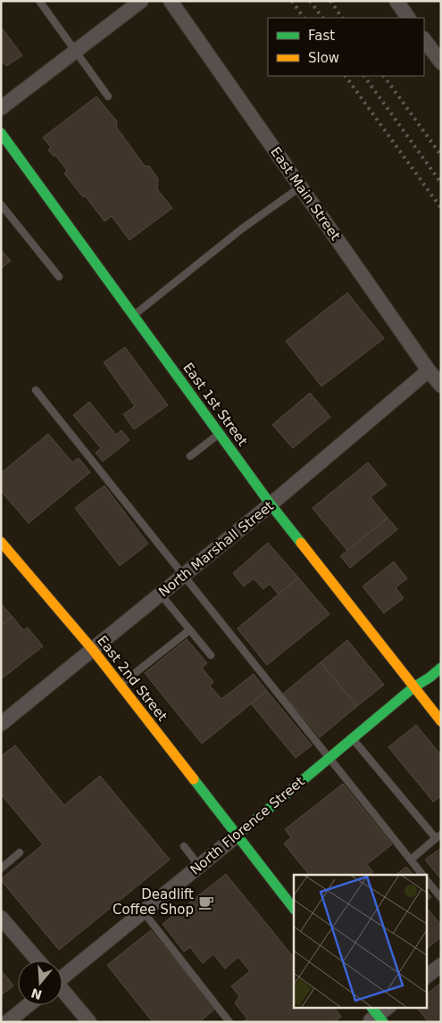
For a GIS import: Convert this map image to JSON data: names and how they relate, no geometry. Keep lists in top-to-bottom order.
{
  "streets": {
    "street": [
      "East Main Street",
      "East 1st Street",
      "North Marshall Street",
      "East 2nd Street",
      "North Florence Street"
    ]
  },
  "crossings": [
    ["East Main Street", "North Marshall Street"],
    ["East 1st Street", "North Marshall Street"],
    ["East 1st Street", "North Florence Street"],
    ["North Marshall Street", "East 2nd Street"],
    ["East 2nd Street", "North Florence Street"]
  ],
  "places": {
    "cafe": ["Deadlift Coffee Shop"]
  },
  "legend": ["Fast", "Slow"],
  "north": "bottom"
}
